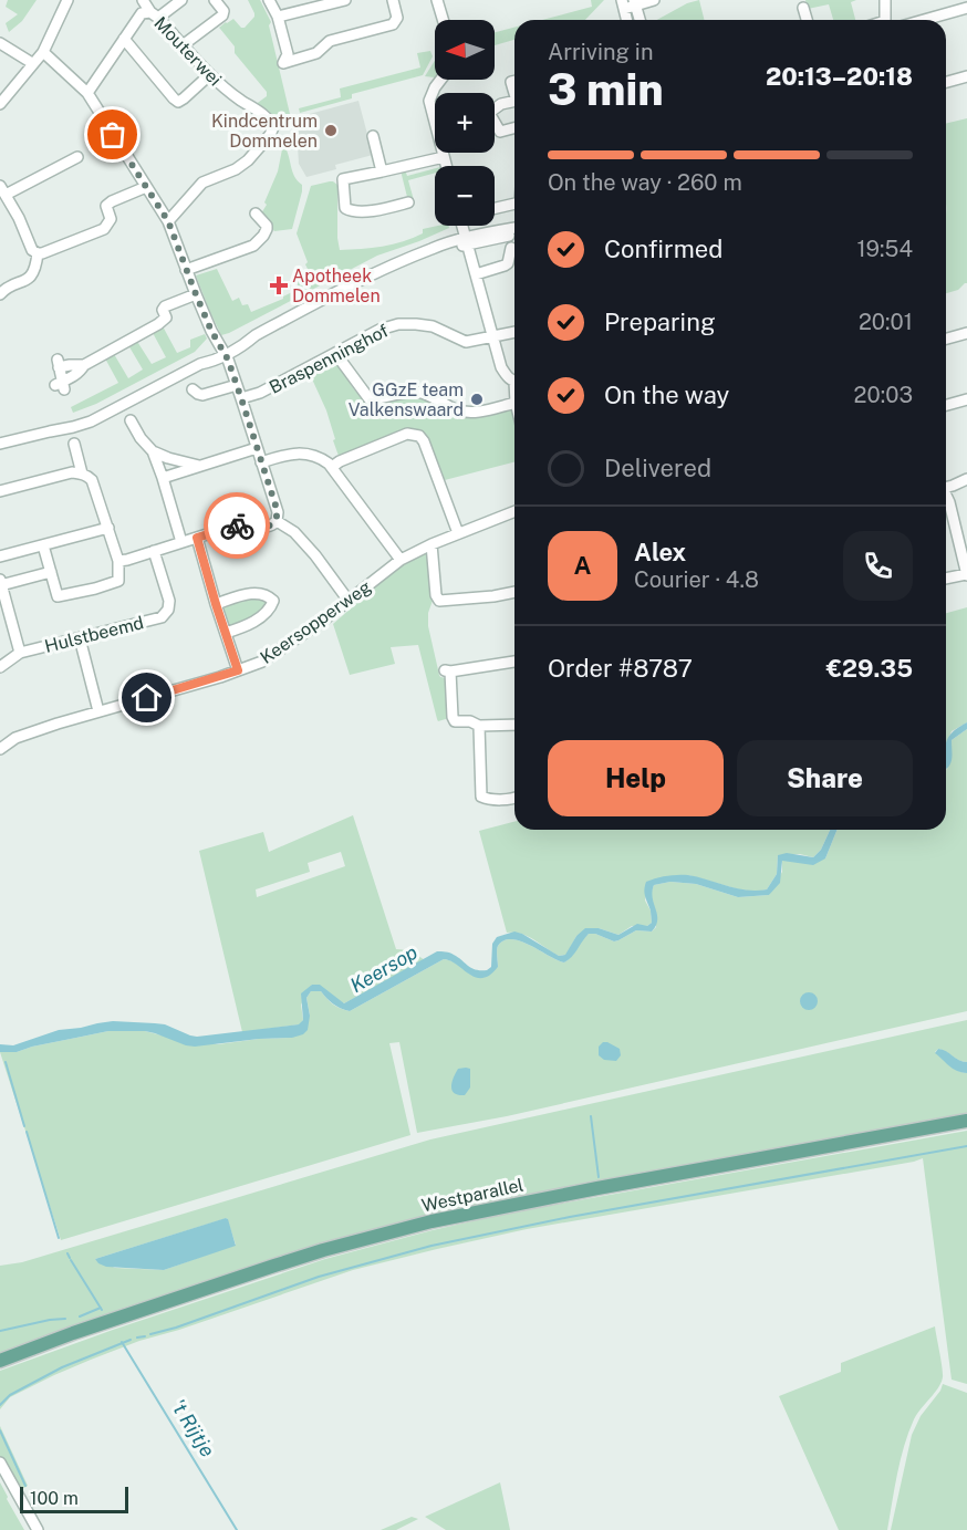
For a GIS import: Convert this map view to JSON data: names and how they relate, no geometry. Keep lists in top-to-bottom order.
{
  "streets": {
    "main road": ["Westparallel"],
    "street": [
      "Mouterwei",
      "Braspenninghof",
      "Keersopperweg",
      "Hulstbeemd"
    ]
  },
  "water": ["Keersop", "'t Rijtje"],
  "places": {
    "other": ["Kindcentrum Dommelen", "GGzE team Valkenswaard"],
    "health": ["Apotheek Dommelen"]
  },
  "scale_bar": "100 m",
  "north": "left",
  "page": {
    "map_buttons": ["+", "−"],
    "heading": ["3 min", "Arriving in", "20:13–20:18"],
    "panel": [
      "Alex",
      "Courier · 4.8",
      "Order #8787",
      "€29.35"
    ],
    "bar": "On the way · 260 m",
    "list": [
      ["Confirmed", "19:54"],
      ["Preparing", "20:01"],
      ["On the way", "20:03"],
      "Delivered"
    ],
    "round": "A",
    "buttons": ["Help", "Share"],
    "scale": "100 m"
  }
}
